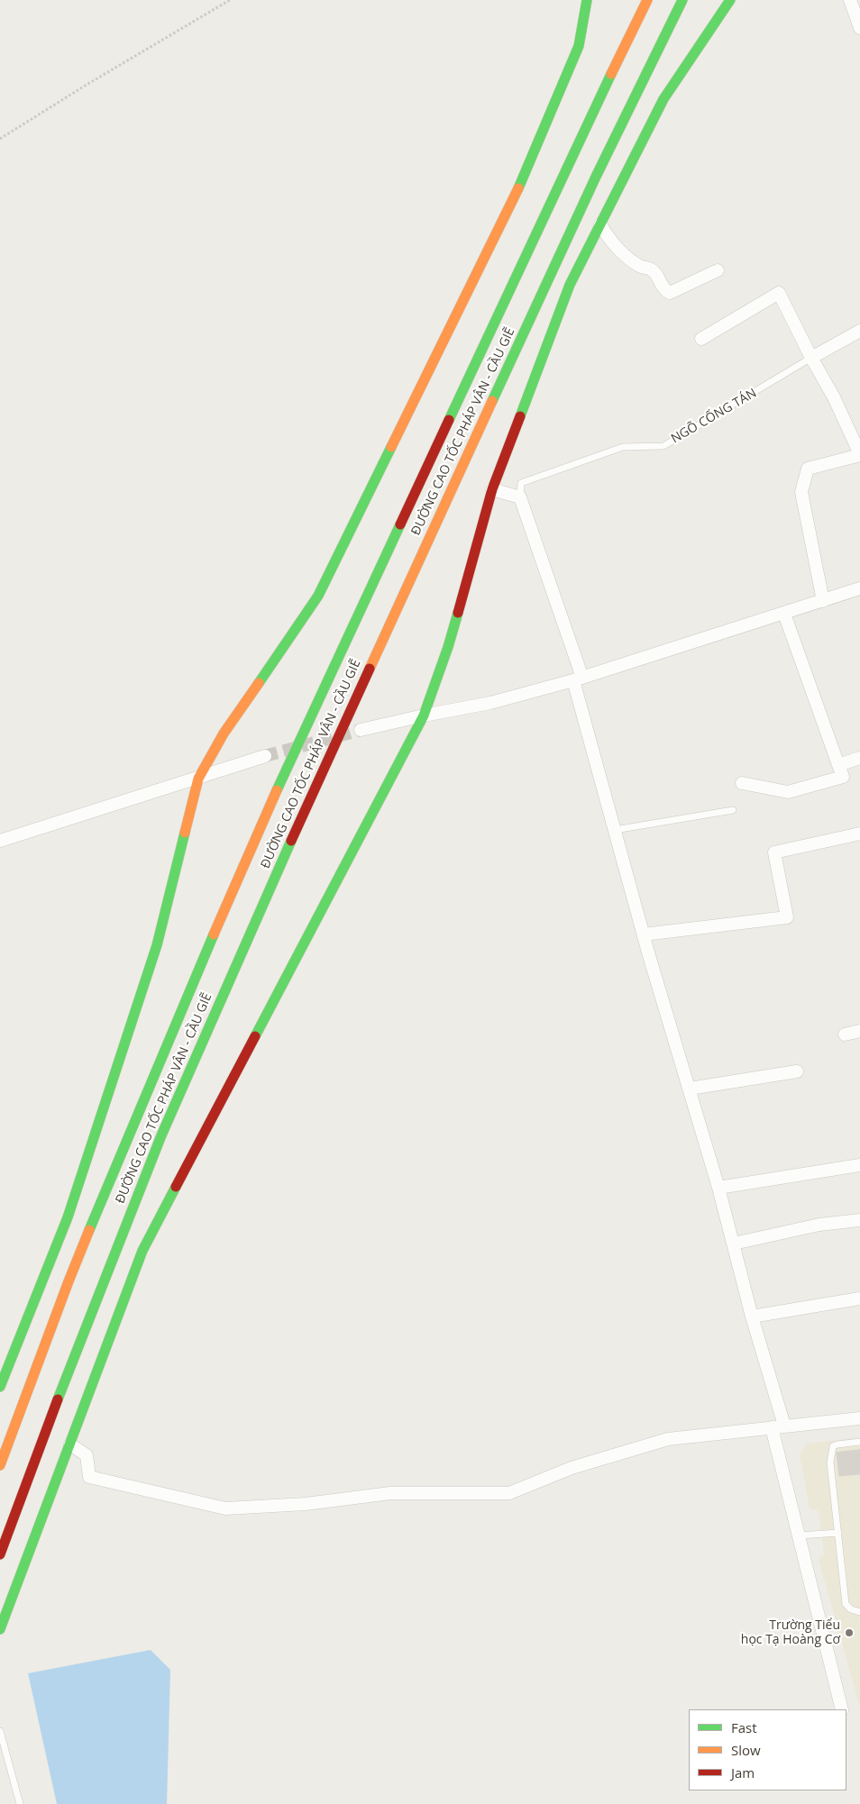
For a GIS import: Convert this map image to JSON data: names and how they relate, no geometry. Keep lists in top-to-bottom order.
{
  "streets": {
    "main road": ["ĐƯỜNG CAO TỐC PHÁP VÂN - CẦU GIẼ"],
    "lane": ["NGÕ CỐNG TÁN"]
  },
  "places": ["Trường Tiểu học Tạ Hoàng Cơ"],
  "legend": ["Fast", "Slow", "Jam"]
}
